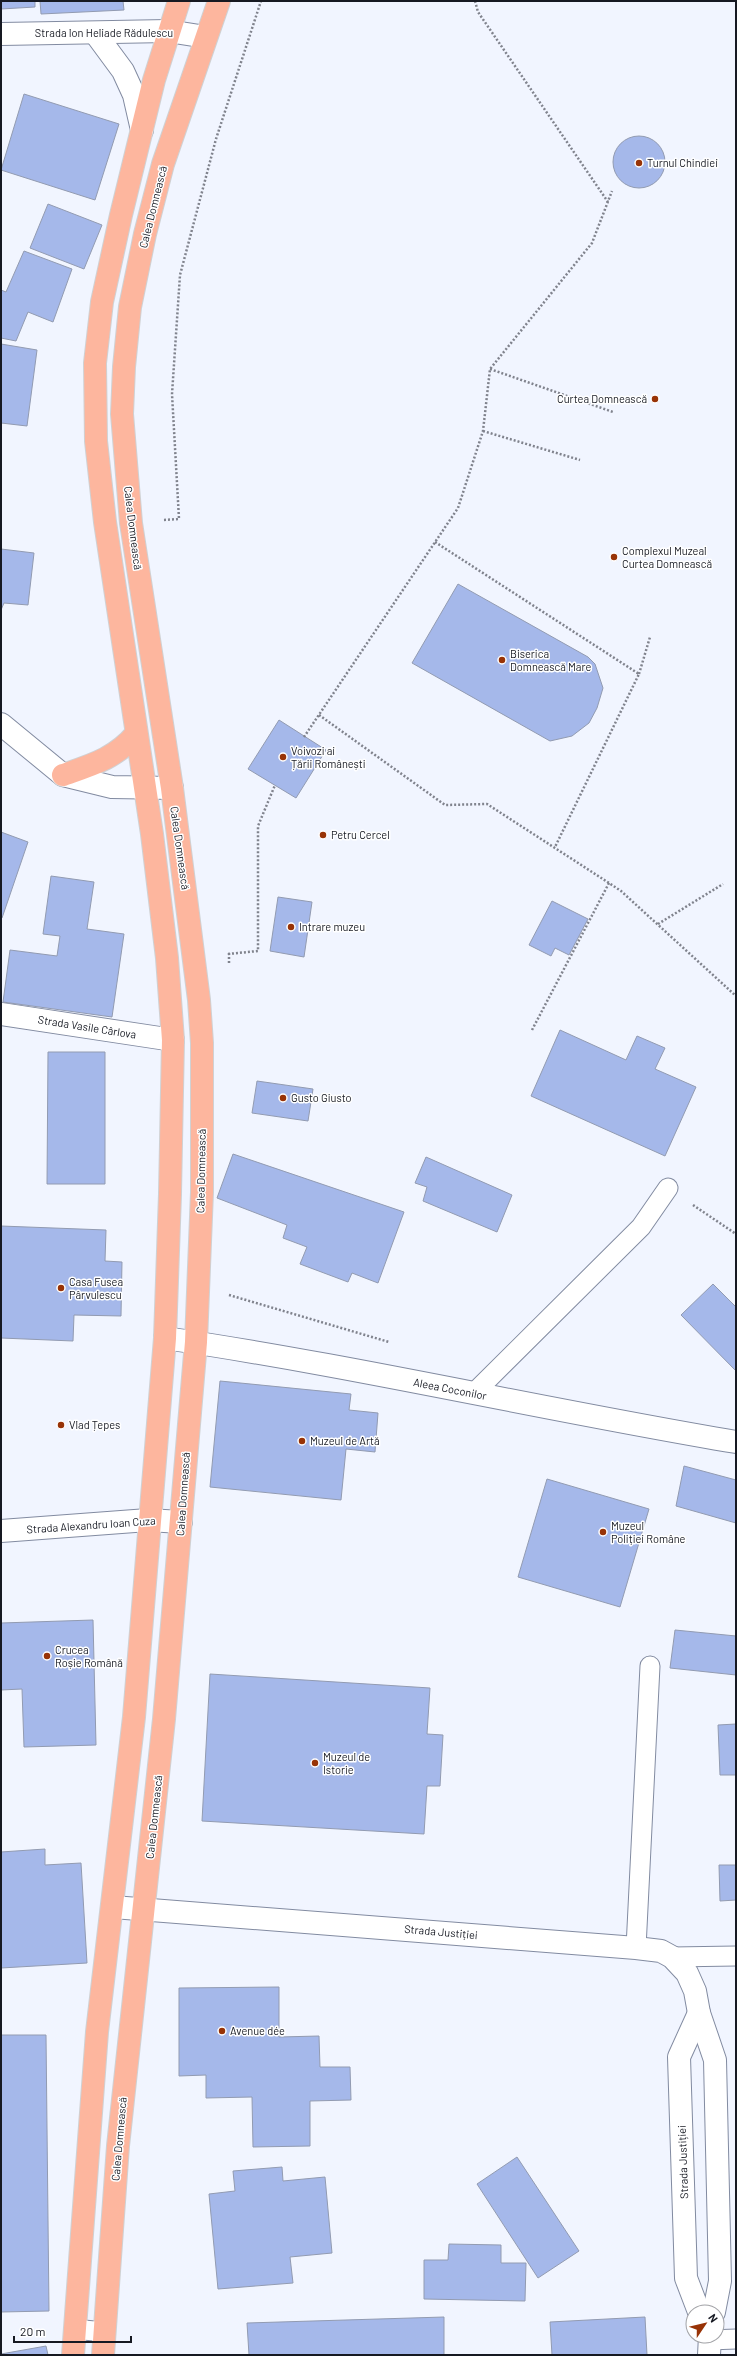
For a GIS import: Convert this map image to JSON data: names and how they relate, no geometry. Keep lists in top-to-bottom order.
{
  "streets": {
    "main road": ["Calea Domnească"],
    "street": [
      "Strada Ion Heliade Rădulescu",
      "Strada Vasile Cârlova",
      "Aleea Coconilor",
      "Strada Alexandru Ioan Cuza",
      "Strada Justiției"
    ]
  },
  "crossings": [
    ["Strada Ion Heliade Rădulescu", "Calea Domnească"],
    ["Calea Domnească", "Aleea Coconilor"],
    ["Calea Domnească", "Strada Alexandru Ioan Cuza"],
    ["Calea Domnească", "Strada Justiției"]
  ],
  "places": [
    "Turnul Chindiei",
    "Curtea Domnească",
    "Complexul Muzeal Curtea Domnească",
    "Biserica Domnească Mare",
    "Voivozi ai Țării Românești",
    "Petru Cercel",
    "Intrare muzeu",
    "Gusto Giusto",
    "Casa Fusea Pârvulescu",
    "Vlad Țepes",
    "Muzeul de Artă",
    "Muzeul Poliției Române",
    "Crucea Roșie Română",
    "Muzeul de Istorie",
    "Avenue dée"
  ],
  "scale_bar": "20 m",
  "north": "top right"
}
